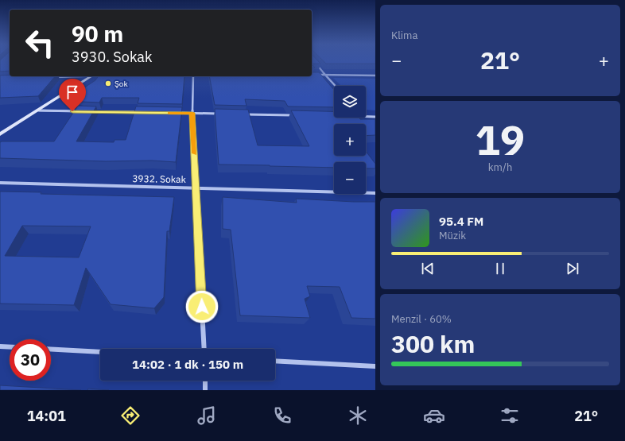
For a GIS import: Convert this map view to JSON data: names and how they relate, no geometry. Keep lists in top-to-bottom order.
{
  "streets": {
    "street": ["3932. Sokak"]
  },
  "places": ["Şok"],
  "page": {
    "tile": [
      "Klima",
      ["19", "km/h"],
      ["Menzil · 60%", "300 km"]
    ],
    "turn": ["90 m", "3930. Sokak"],
    "heat": ["−", "21°", "+"],
    "map_buttons": ["+", "−"],
    "song": ["95.4 FM", "Müzik"],
    "limit": "30",
    "trip": "14:02 · 1 dk · 150 m",
    "tabs": ["14:01", "21°"]
  }
}
